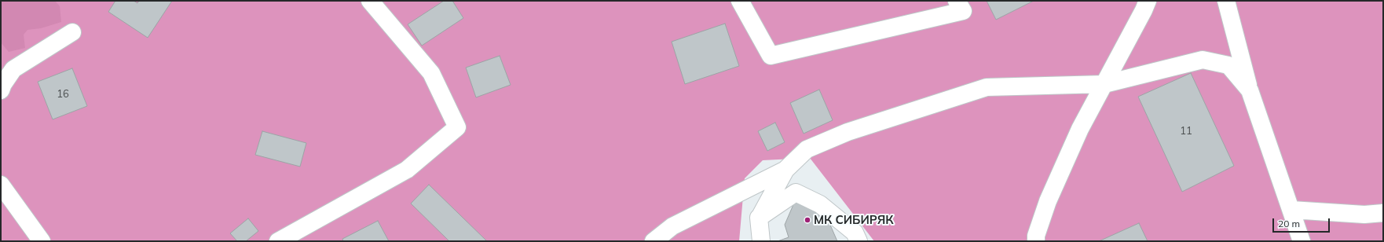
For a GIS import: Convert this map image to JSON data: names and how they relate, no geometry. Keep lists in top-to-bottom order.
{
  "places": ["МК СИБИРЯК"],
  "house_numbers": ["16", "11"],
  "scale_bar": "20 m"
}
